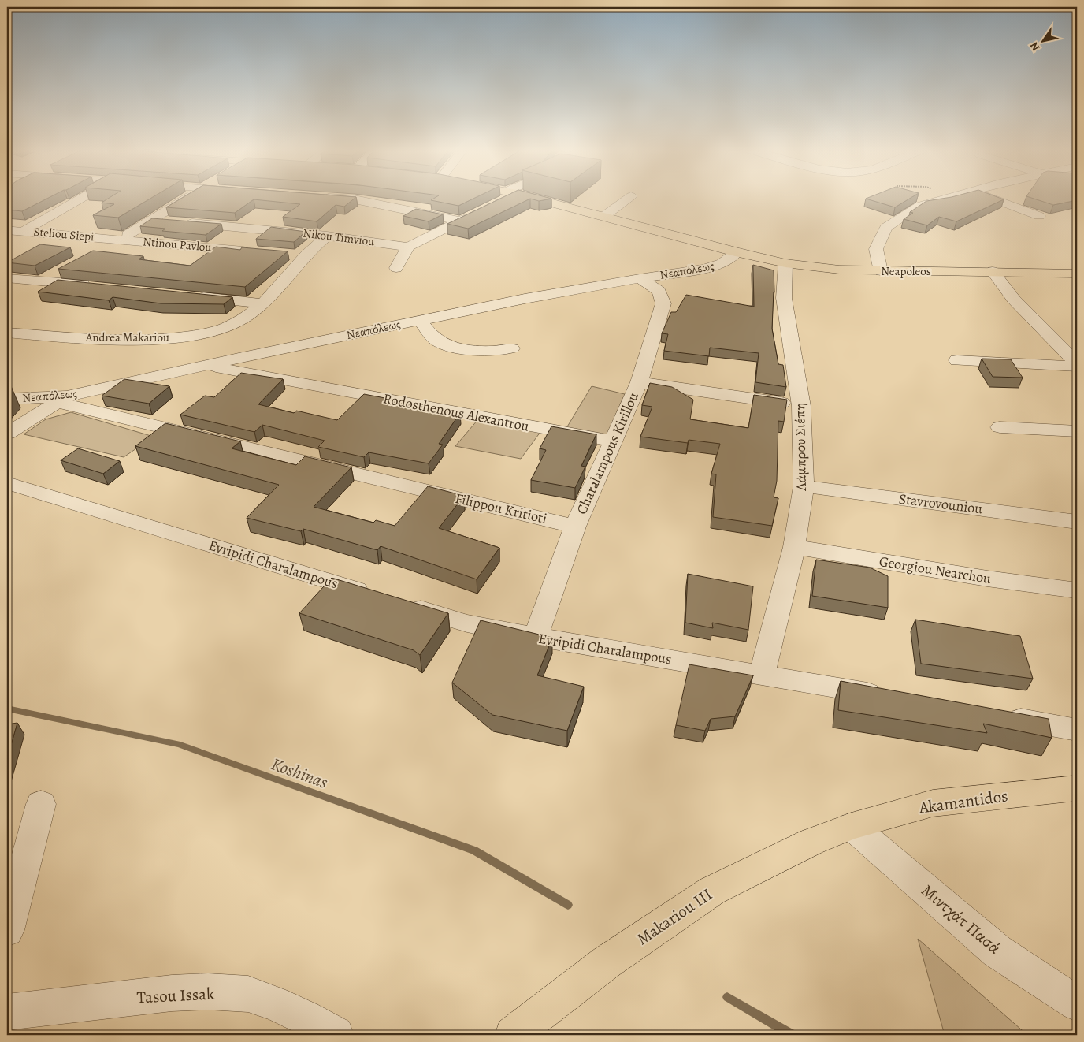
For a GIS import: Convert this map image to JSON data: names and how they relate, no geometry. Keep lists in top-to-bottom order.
{
  "streets": {
    "main road": ["Neapoleos", "Akamantidos", "Makariou III"],
    "street": [
      "Steliou Siepi",
      "Nikou Timviou",
      "Ntinou Pavlou",
      "Νεαπόλεως",
      "Andrea Makariou",
      "Rodosthenous Alexantrou",
      "Λάμπρου Σιέπη",
      "Charalampous Kirillou",
      "Stavrovouniou",
      "Filippou Kritioti",
      "Evripidi Charalampous",
      "Georgiou Nearchou",
      "Μιντχάτ Πασά",
      "Tasou Issak"
    ]
  },
  "crossings": [
    ["Steliou Siepi", "Ntinou Pavlou"],
    ["Nikou Timviou", "Andrea Makariou"],
    ["Νεαπόλεως", "Neapoleos"],
    ["Νεαπόλεως", "Rodosthenous Alexantrou"],
    ["Νεαπόλεως", "Charalampous Kirillou"],
    ["Νεαπόλεως", "Filippou Kritioti"],
    ["Neapoleos", "Λάμπρου Σιέπη"],
    ["Rodosthenous Alexantrou", "Charalampous Kirillou"],
    ["Λάμπρου Σιέπη", "Stavrovouniou"],
    ["Λάμπρου Σιέπη", "Evripidi Charalampous"],
    ["Λάμπρου Σιέπη", "Georgiou Nearchou"],
    ["Charalampous Kirillou", "Filippou Kritioti"],
    ["Charalampous Kirillou", "Evripidi Charalampous"],
    ["Akamantidos", "Makariou III"],
    ["Akamantidos", "Μιντχάτ Πασά"],
    ["Makariou III", "Μιντχάτ Πασά"]
  ],
  "water": ["Koshinas"],
  "north": "bottom left"
}
